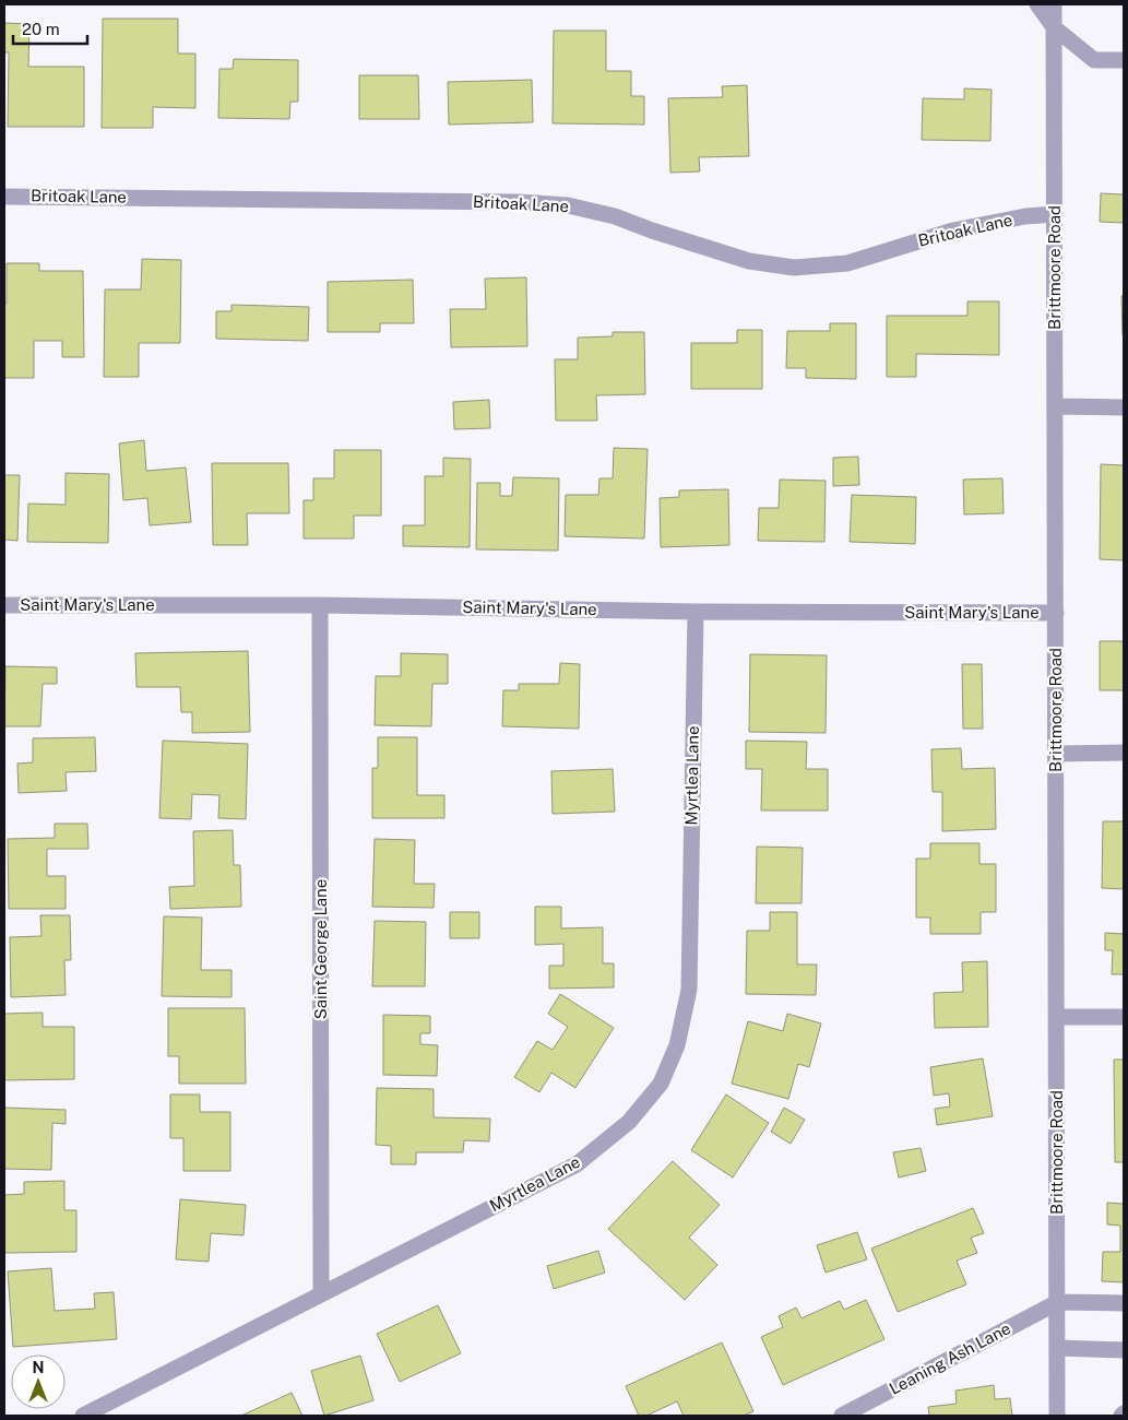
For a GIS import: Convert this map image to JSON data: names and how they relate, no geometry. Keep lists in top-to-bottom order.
{
  "streets": {
    "street": [
      "Britoak Lane",
      "Brittmoore Road",
      "Saint Mary's Lane",
      "Myrtlea Lane",
      "Saint George Lane",
      "Leaning Ash Lane"
    ]
  },
  "crossings": [
    ["Britoak Lane", "Brittmoore Road"],
    ["Brittmoore Road", "Saint Mary's Lane"],
    ["Brittmoore Road", "Leaning Ash Lane"],
    ["Saint Mary's Lane", "Myrtlea Lane"],
    ["Saint Mary's Lane", "Saint George Lane"],
    ["Myrtlea Lane", "Saint George Lane"]
  ],
  "scale_bar": "20 m",
  "north": "top"
}
